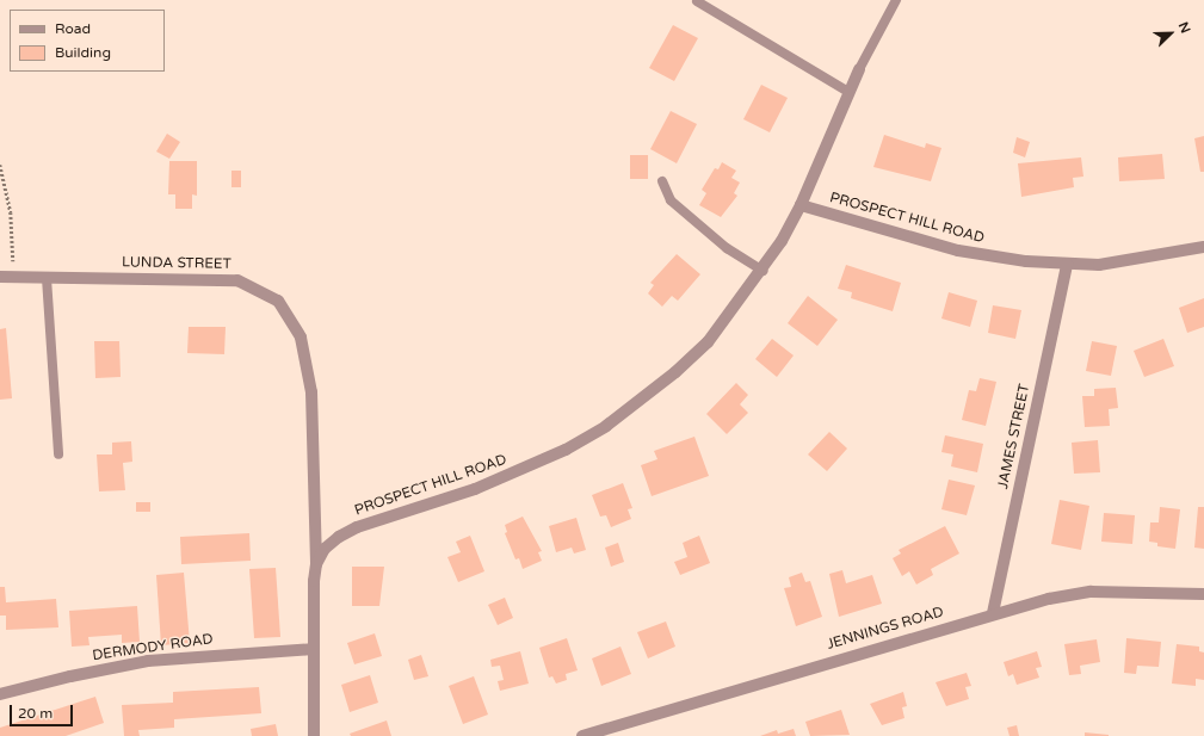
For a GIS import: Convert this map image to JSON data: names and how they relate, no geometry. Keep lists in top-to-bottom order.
{
  "streets": {
    "street": [
      "PROSPECT HILL ROAD",
      "LUNDA STREET",
      "JAMES STREET",
      "JENNINGS ROAD",
      "DERMODY ROAD"
    ]
  },
  "crossings": [
    ["PROSPECT HILL ROAD", "LUNDA STREET"],
    ["PROSPECT HILL ROAD", "JAMES STREET"],
    ["JAMES STREET", "JENNINGS ROAD"]
  ],
  "legend": ["Road", "Building"],
  "scale_bar": "20 m",
  "north": "top right"
}
